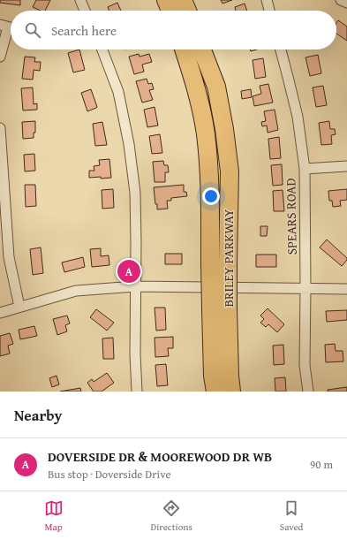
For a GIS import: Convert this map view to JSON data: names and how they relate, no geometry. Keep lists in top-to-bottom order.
{
  "streets": {
    "highway": ["BRILEY PARKWAY"],
    "street": ["SPEARS ROAD"]
  },
  "page": {
    "search": "Search here",
    "pins": "A",
    "heading": "Nearby",
    "list": [
      {
        "mark": "A",
        "name": "DOVERSIDE DR & MOOREWOOD DR WB",
        "note": "Bus stop · Doverside Drive",
        "value": "90 m"
      }
    ],
    "nav": ["Map", "Directions", "Saved"]
  }
}
